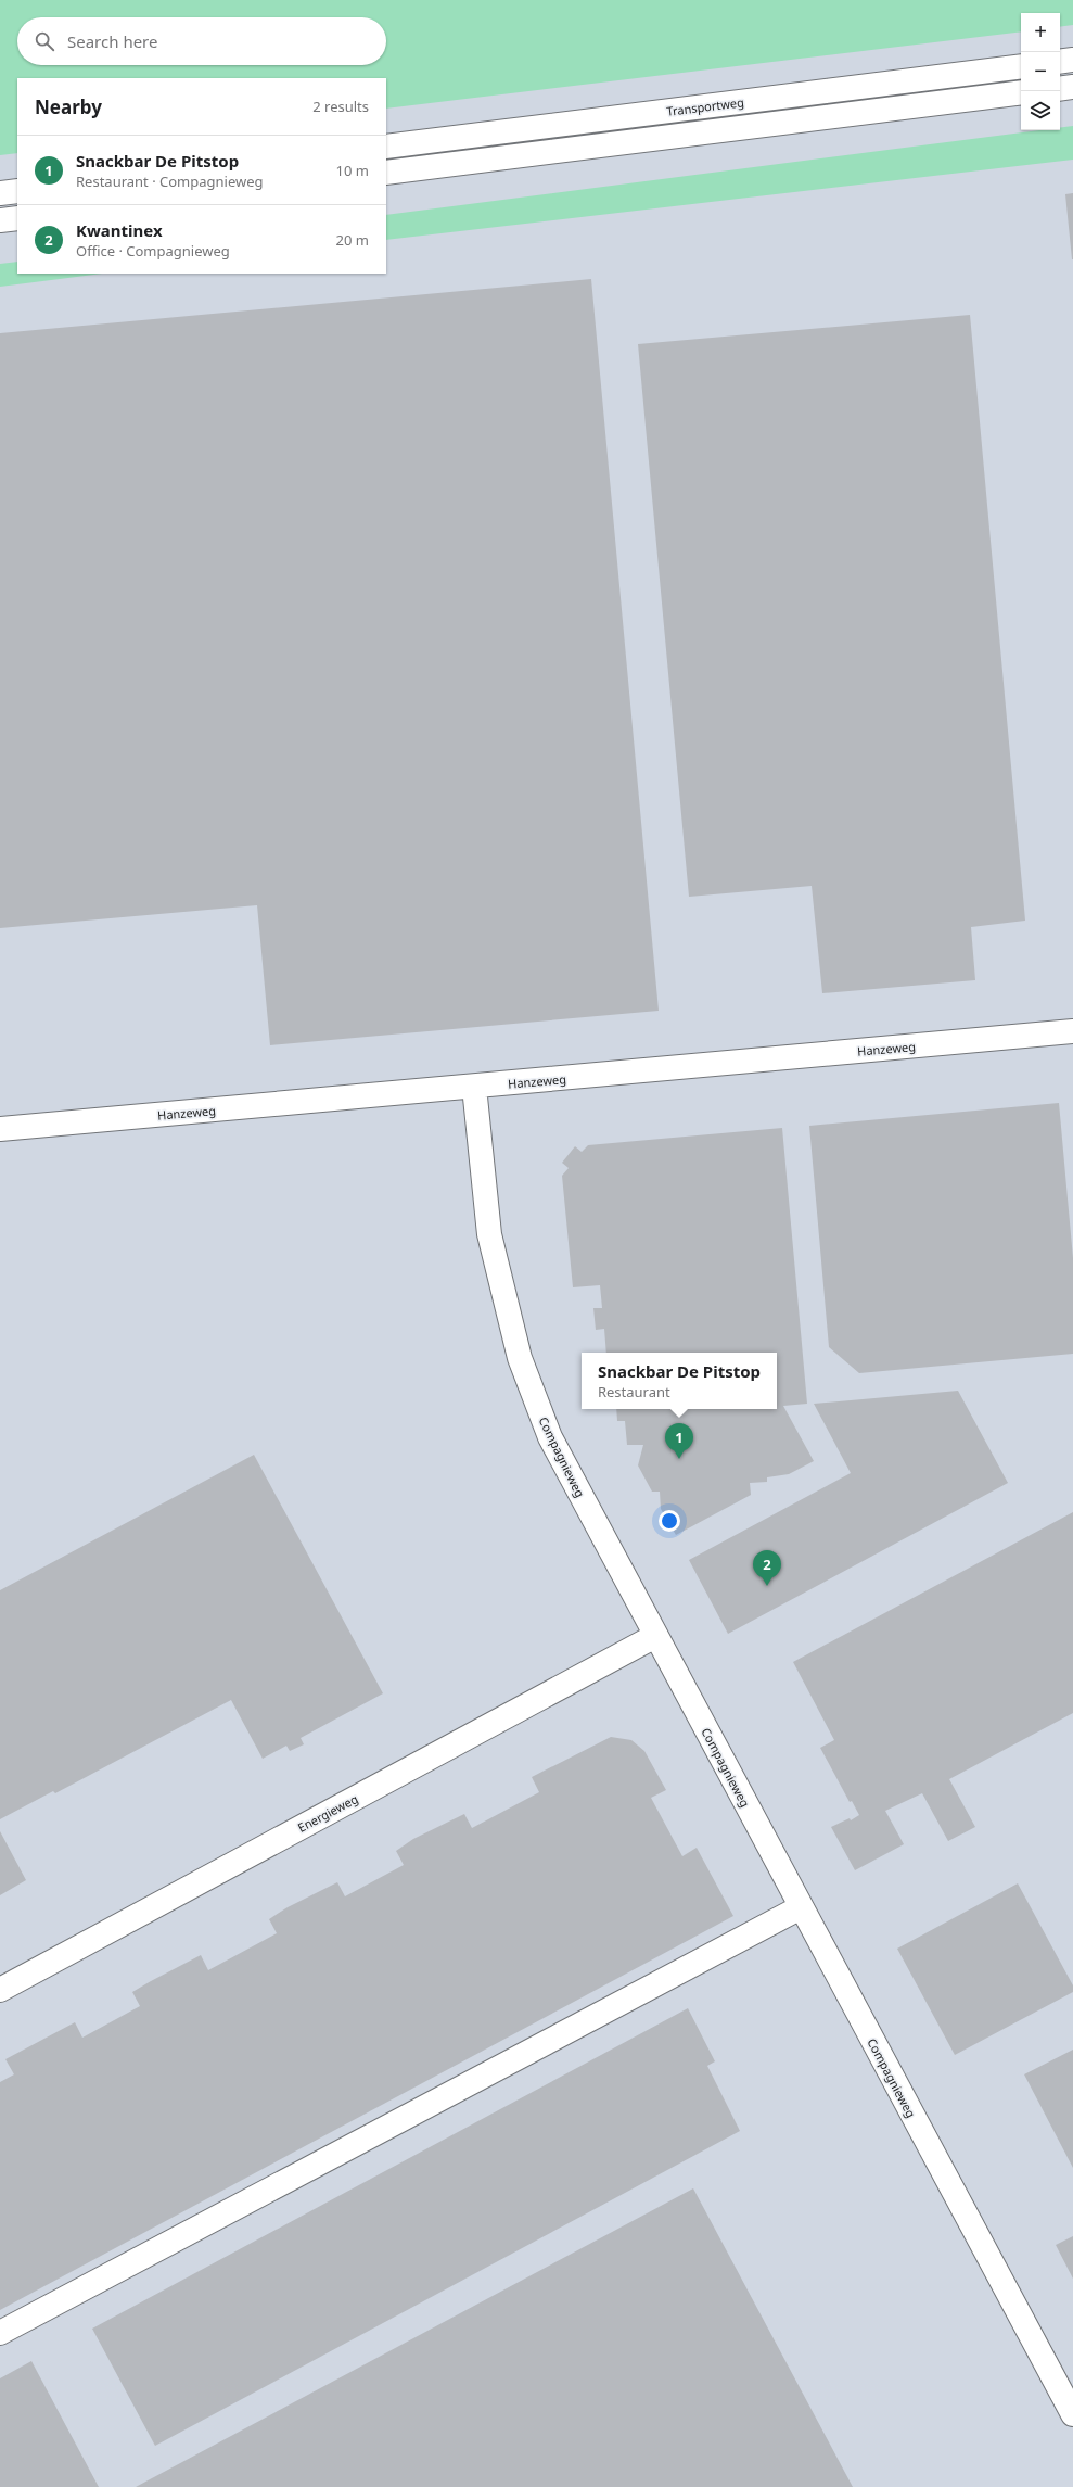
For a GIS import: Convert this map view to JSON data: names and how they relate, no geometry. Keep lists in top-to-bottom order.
{
  "streets": {
    "street": [
      "Transportweg",
      "Hanzeweg",
      "Compagnieweg",
      "Energieweg"
    ]
  },
  "crossings": [
    ["Hanzeweg", "Compagnieweg"],
    ["Compagnieweg", "Energieweg"]
  ],
  "page": {
    "map_buttons": ["+", "−"],
    "search": "Search here",
    "heading": ["Nearby", "2 results"],
    "list": [
      {
        "mark": "1",
        "name": "Snackbar De Pitstop",
        "note": "Restaurant · Compagnieweg",
        "value": "10 m"
      },
      {
        "mark": "2",
        "name": "Kwantinex",
        "note": "Office · Compagnieweg",
        "value": "20 m"
      }
    ],
    "popup": ["Snackbar De Pitstop", "Restaurant"],
    "pins": ["1", "2"]
  }
}
